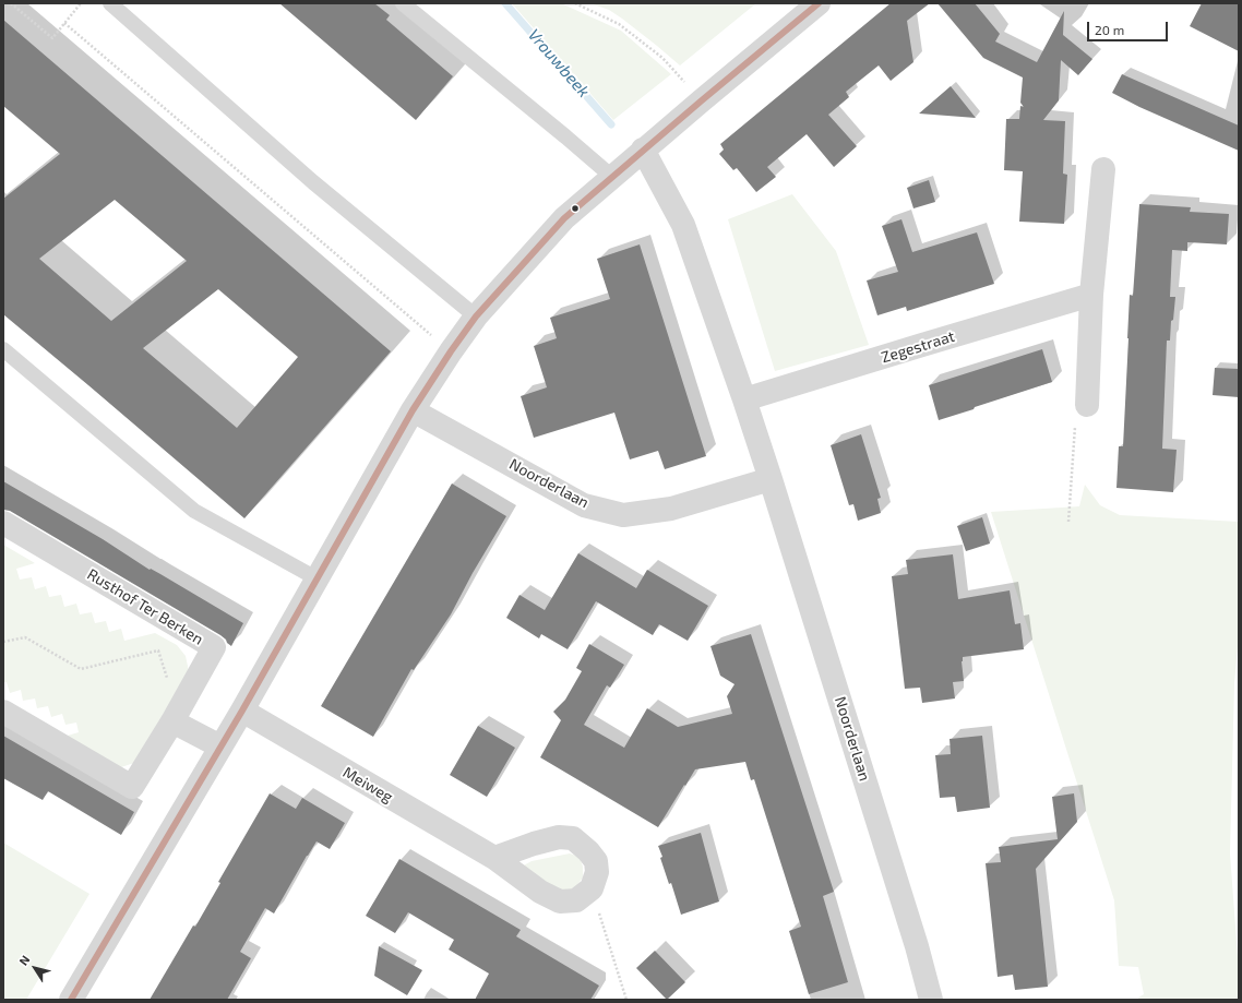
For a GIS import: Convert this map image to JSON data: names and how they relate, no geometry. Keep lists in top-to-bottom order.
{
  "streets": {
    "street": [
      "Zegestraat",
      "Noorderlaan",
      "Rusthof Ter Berken",
      "Meiweg"
    ]
  },
  "crossings": [
    ["Zegestraat", "Noorderlaan"]
  ],
  "water": ["Vrouwbeek"],
  "scale_bar": "20 m",
  "north": "top left"
}
